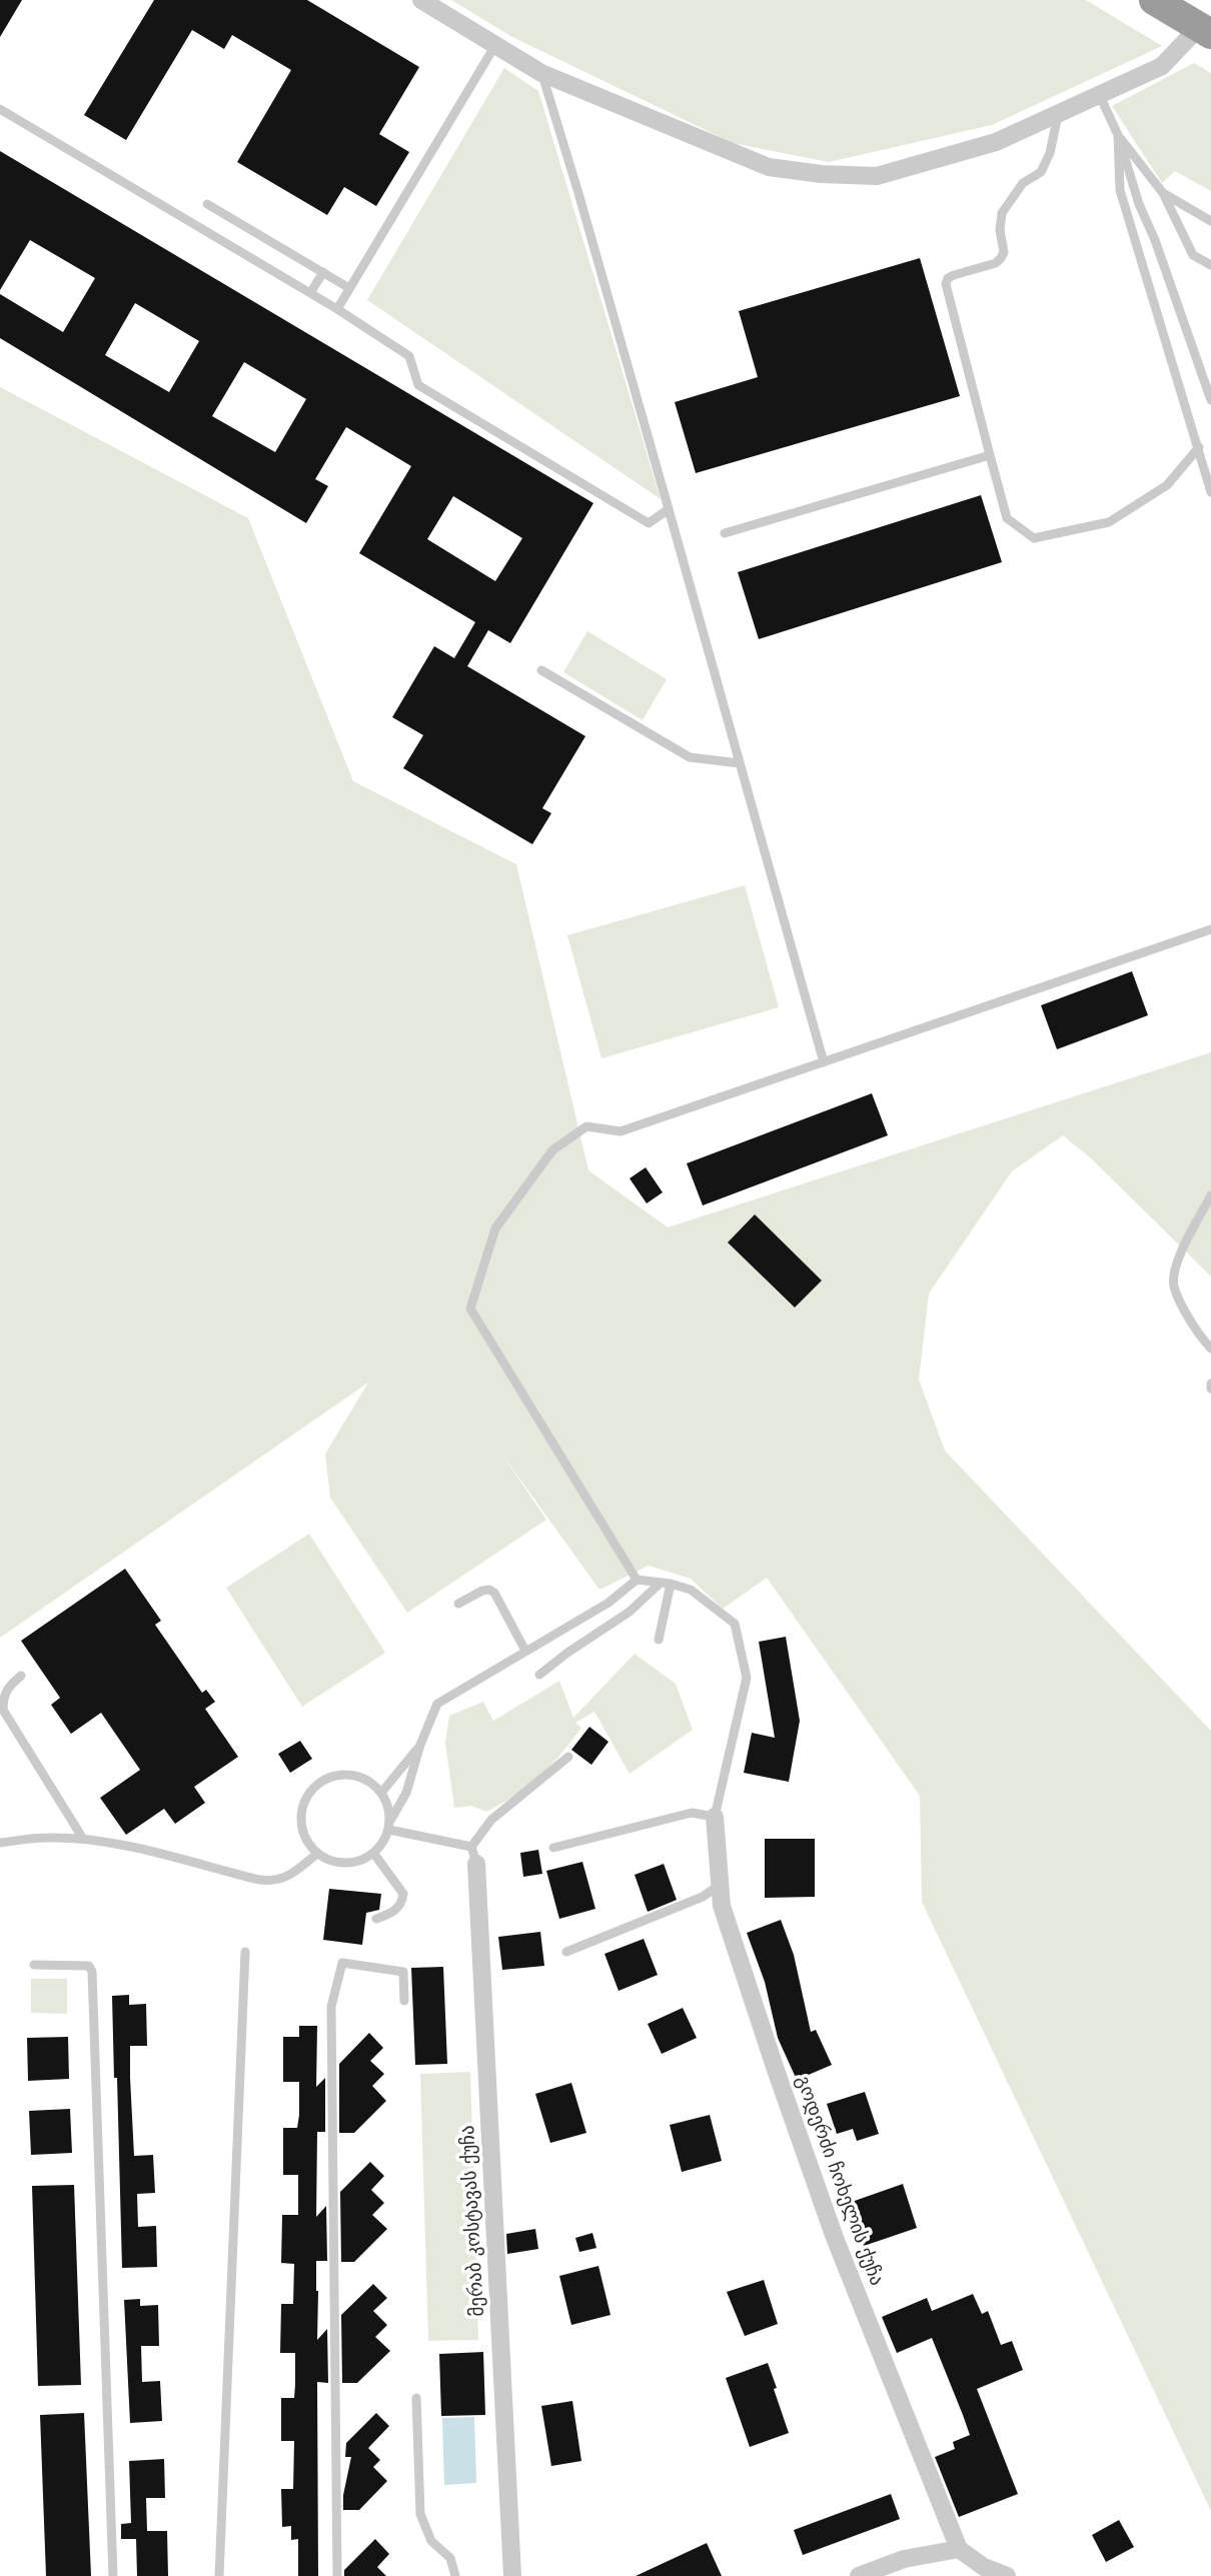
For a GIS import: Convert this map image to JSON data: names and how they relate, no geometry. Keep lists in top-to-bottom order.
{
  "streets": {
    "street": ["გოდერძი ჩოხელის ქუჩა", "მერაბ კოსტავას ქუჩა"]
  }
}
